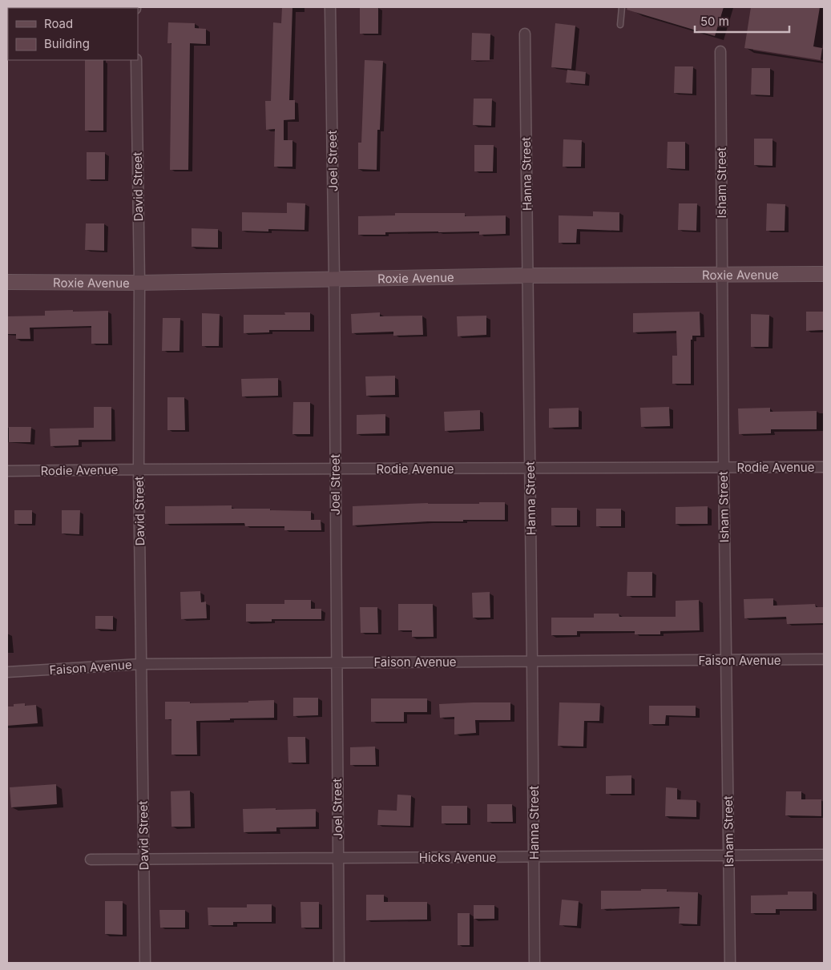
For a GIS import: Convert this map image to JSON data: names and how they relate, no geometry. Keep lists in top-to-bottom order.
{
  "streets": {
    "street": [
      "Joel Street",
      "Hanna Street",
      "Isham Street",
      "David Street",
      "Roxie Avenue",
      "Rodie Avenue",
      "Faison Avenue",
      "Hicks Avenue"
    ]
  },
  "crossings": [
    ["Joel Street", "Roxie Avenue"],
    ["Joel Street", "Rodie Avenue"],
    ["Joel Street", "Faison Avenue"],
    ["Joel Street", "Hicks Avenue"],
    ["Hanna Street", "Roxie Avenue"],
    ["Hanna Street", "Rodie Avenue"],
    ["Hanna Street", "Faison Avenue"],
    ["Hanna Street", "Hicks Avenue"],
    ["Isham Street", "Roxie Avenue"],
    ["Isham Street", "Rodie Avenue"],
    ["Isham Street", "Faison Avenue"],
    ["Isham Street", "Hicks Avenue"],
    ["David Street", "Roxie Avenue"],
    ["David Street", "Rodie Avenue"],
    ["David Street", "Faison Avenue"],
    ["David Street", "Hicks Avenue"]
  ],
  "legend": ["Road", "Building"],
  "scale_bar": "50 m"
}
